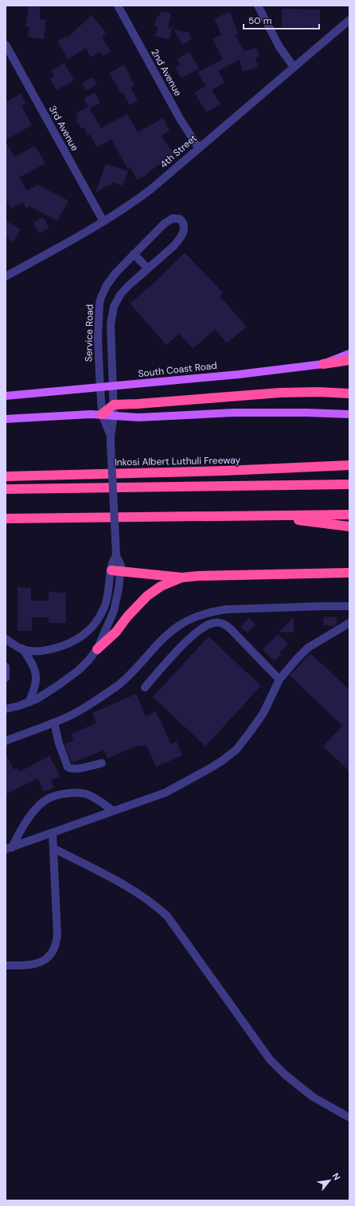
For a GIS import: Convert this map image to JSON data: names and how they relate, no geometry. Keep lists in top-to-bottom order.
{
  "streets": {
    "highway": ["Inkosi Albert Luthuli Freeway"],
    "main road": ["South Coast Road"],
    "street": [
      "2nd Avenue",
      "3rd Avenue",
      "4th Street",
      "Service Road"
    ]
  },
  "crossings": [
    ["2nd Avenue", "4th Street"],
    ["3rd Avenue", "4th Street"],
    ["Service Road", "South Coast Road"]
  ],
  "scale_bar": "50 m",
  "north": "top right"
}
